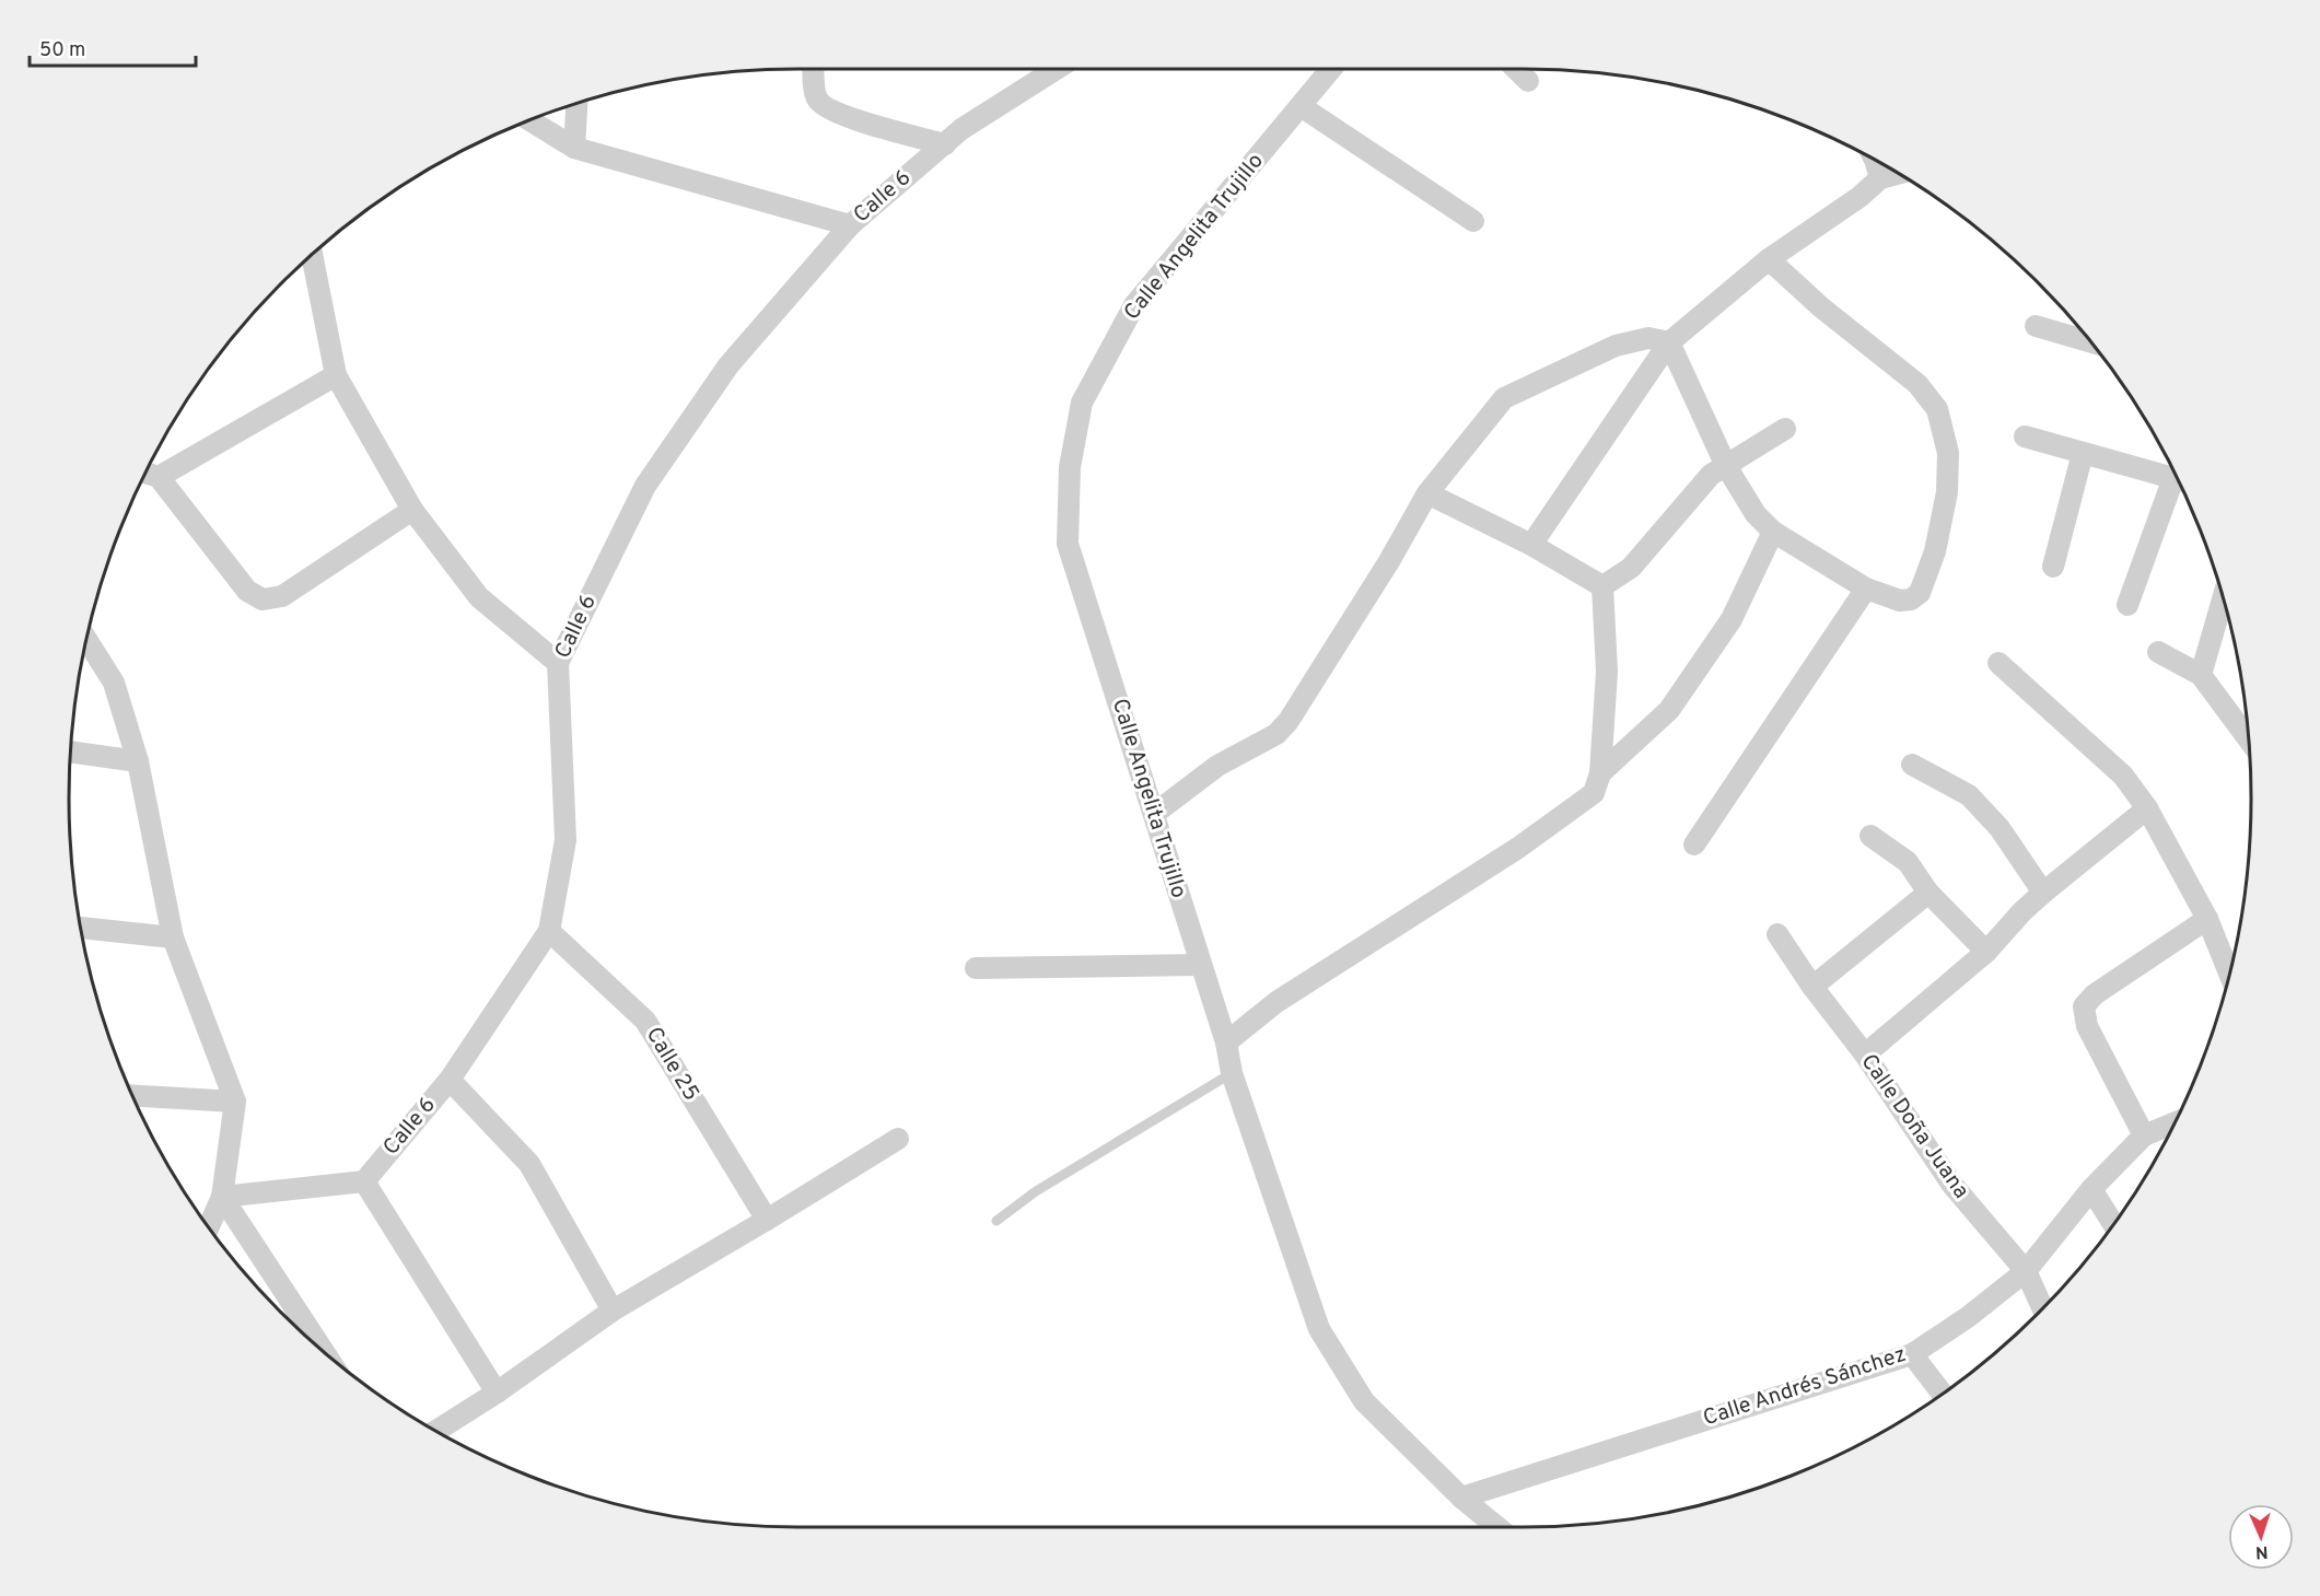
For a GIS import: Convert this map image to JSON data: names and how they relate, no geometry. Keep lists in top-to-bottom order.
{
  "streets": {
    "street": [
      "Calle 6",
      "Calle Angelita Trujillo",
      "Calle 25",
      "Calle Doña Juana",
      "Calle Andrés Sánchez"
    ]
  },
  "crossings": [
    ["Calle 6", "Calle 25"],
    ["Calle Angelita Trujillo", "Calle Andrés Sánchez"],
    ["Calle Doña Juana", "Calle Andrés Sánchez"]
  ],
  "scale_bar": "50 m",
  "north": "bottom"
}
